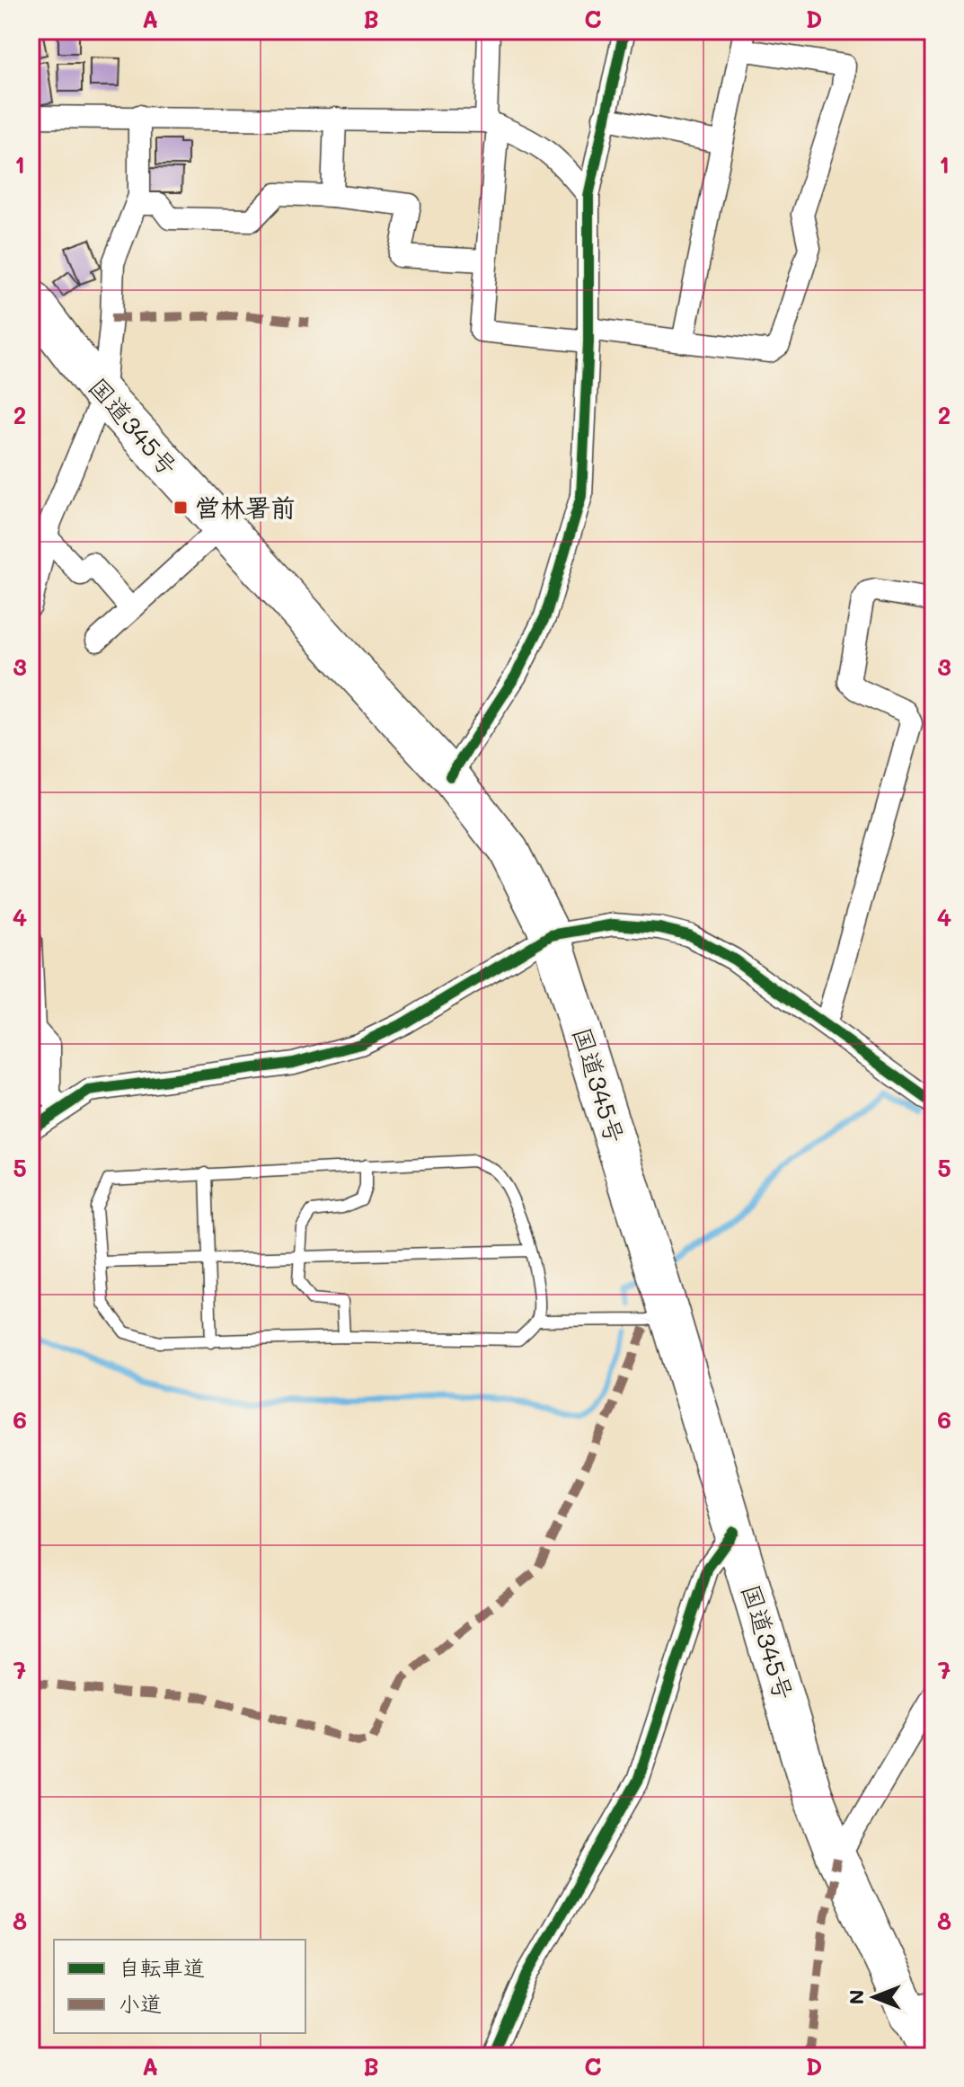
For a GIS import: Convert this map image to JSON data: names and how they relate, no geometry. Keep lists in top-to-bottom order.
{
  "streets": {
    "highway": ["国道345号"]
  },
  "places": {
    "transit": ["営林署前"]
  },
  "legend": ["自転車道", "小道"],
  "north": "left",
  "grid": {
    "columns": [
      "A",
      "B",
      "C",
      "D"
    ],
    "rows": [
      "1",
      "2",
      "3",
      "4",
      "5",
      "6",
      "7",
      "8"
    ]
  }
}
